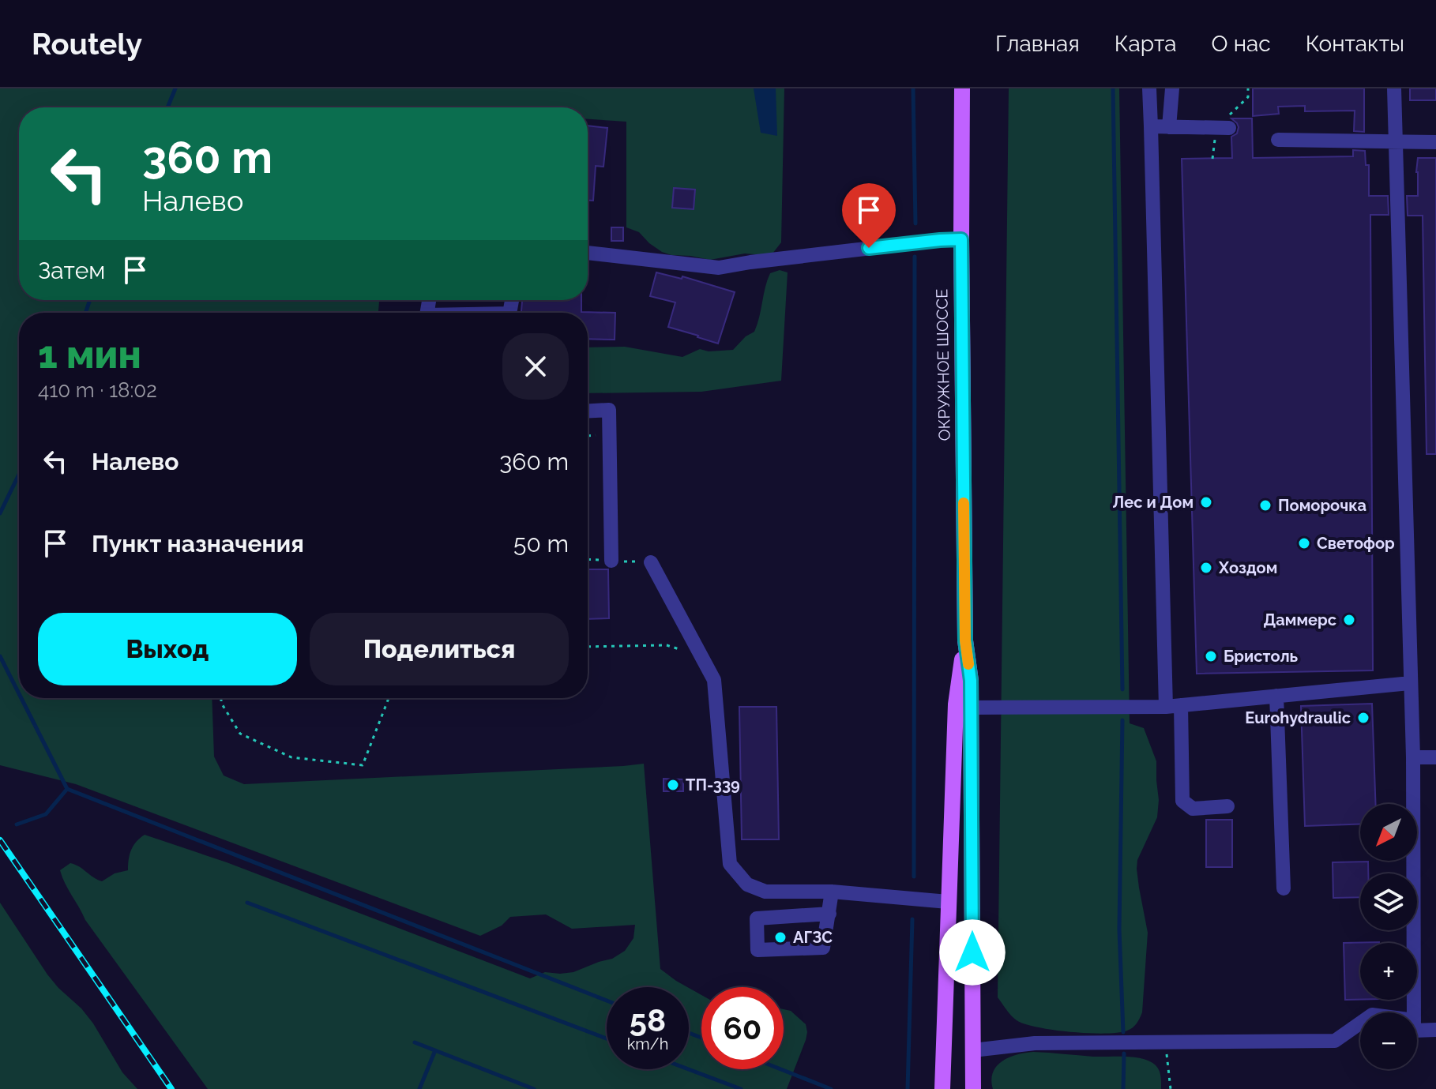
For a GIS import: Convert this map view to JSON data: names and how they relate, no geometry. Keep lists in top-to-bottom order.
{
  "streets": {
    "main road": ["ОКРУЖНОЕ ШОССЕ"]
  },
  "places": [
    "Лес и Дом",
    "Поморочка",
    "Светофор",
    "Хоздом",
    "Даммерс",
    "Бристоль",
    "Eurohydraulic",
    "ТП-339",
    "АГЗС"
  ],
  "north": "bottom left",
  "page": {
    "header": "Routely",
    "nav": [
      "Главная",
      "Карта",
      "О нас",
      "Контакты"
    ],
    "turn": ["360 m", "Налево"],
    "then": "Затем",
    "heading": ["1 мин", "410 m · 18:02"],
    "list": [
      {
        "name": "Налево",
        "value": "360 m"
      },
      {
        "name": "Пункт назначения",
        "value": "50 m"
      }
    ],
    "buttons": ["Выход", "Поделиться"],
    "map_buttons": ["+", "−"],
    "speed": "58 km/h",
    "limit": "60"
  }
}
